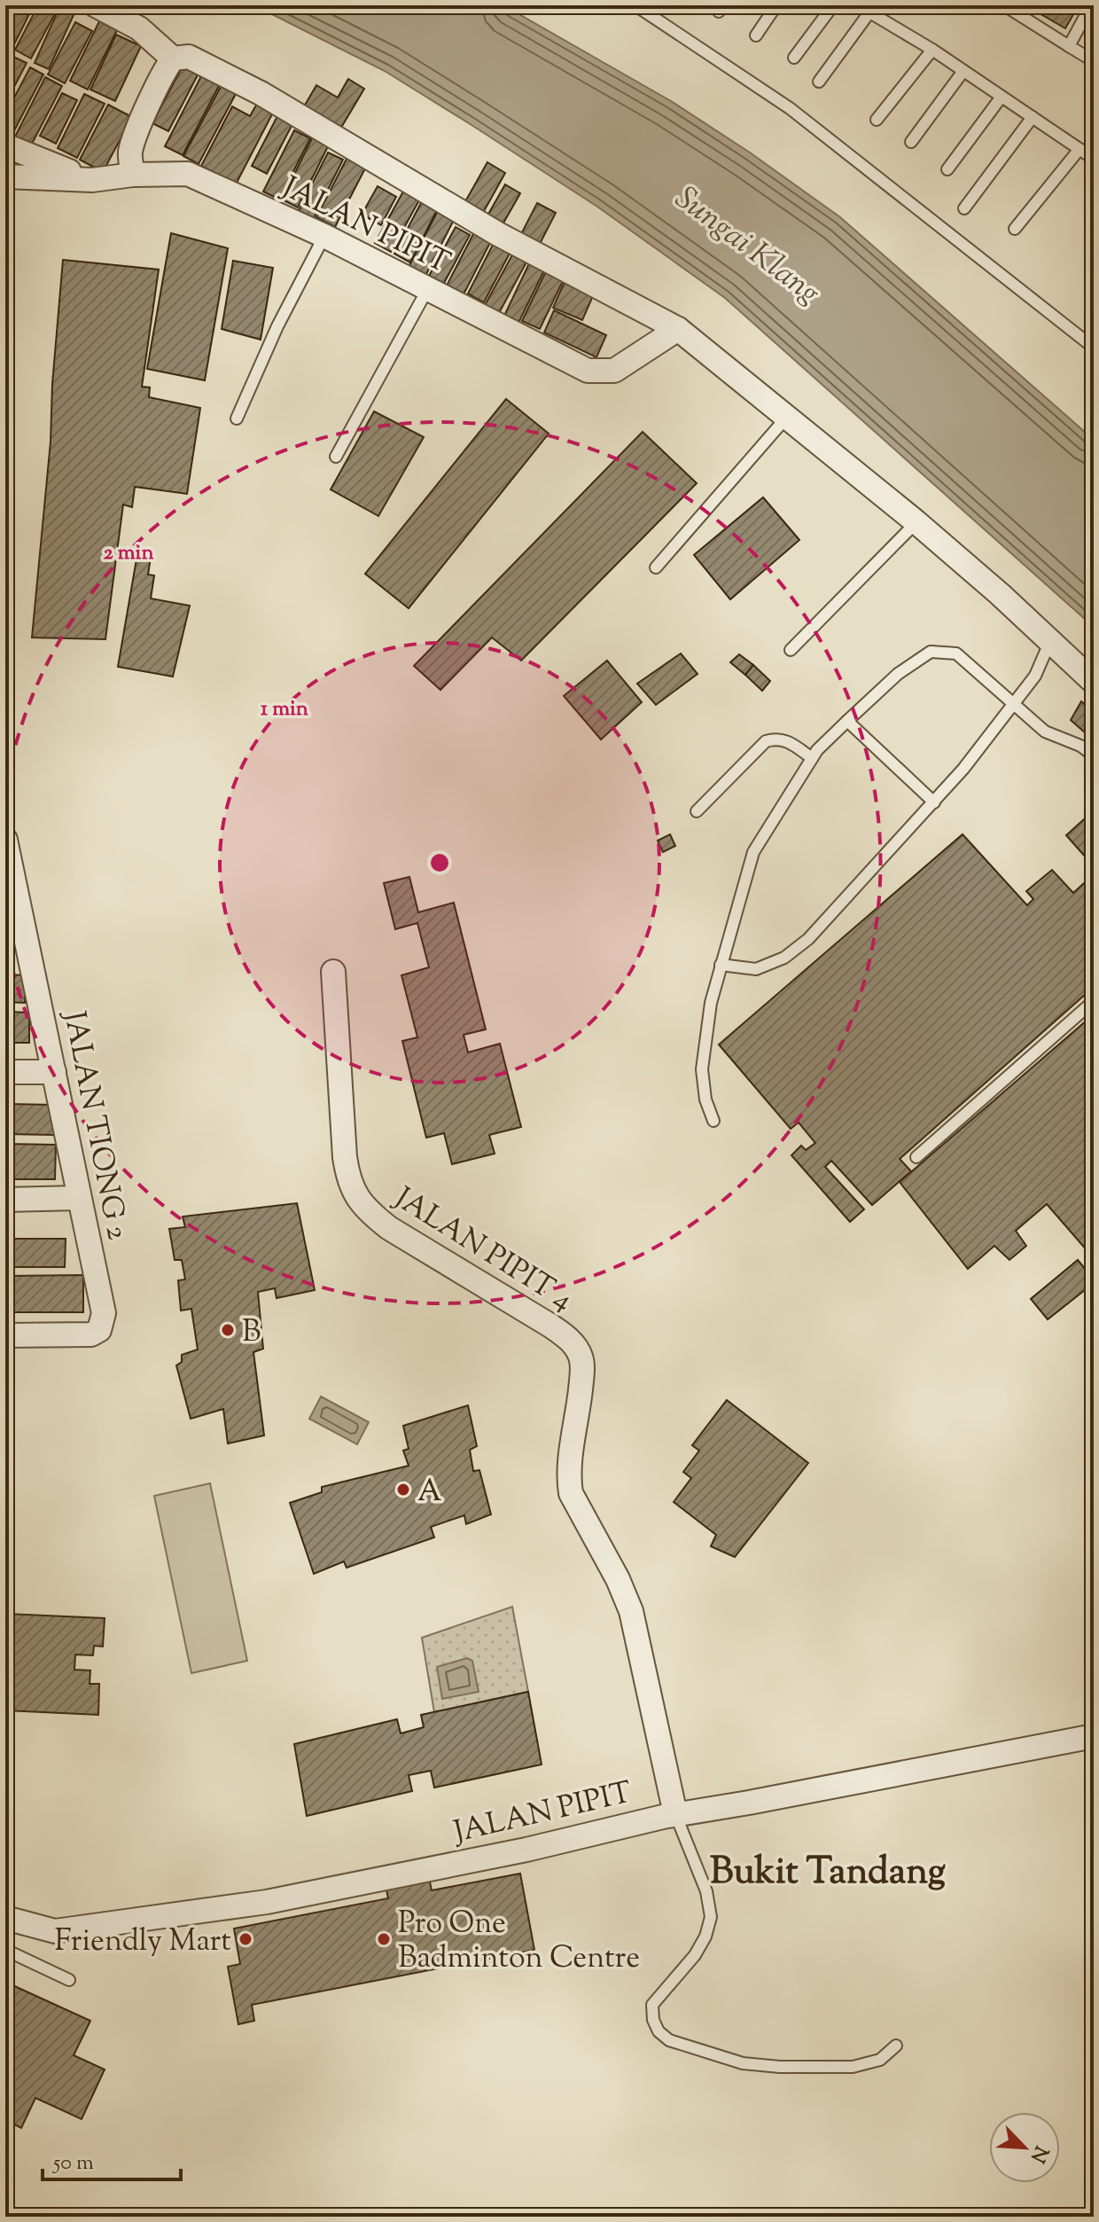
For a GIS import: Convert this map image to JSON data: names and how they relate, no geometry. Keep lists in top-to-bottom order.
{
  "streets": {
    "street": ["JALAN PIPIT", "JALAN TIONG 2", "JALAN PIPIT 4"]
  },
  "crossings": [
    ["JALAN PIPIT", "JALAN PIPIT 4"]
  ],
  "districts": ["Bukit Tandang"],
  "water": ["Sungai Klang"],
  "places": [
    "B",
    "A",
    "Friendly Mart",
    "Pro One Badminton Centre"
  ],
  "scale_bar": "50 m",
  "north": "bottom right",
  "rings": ["2 min", "1 min"]
}
